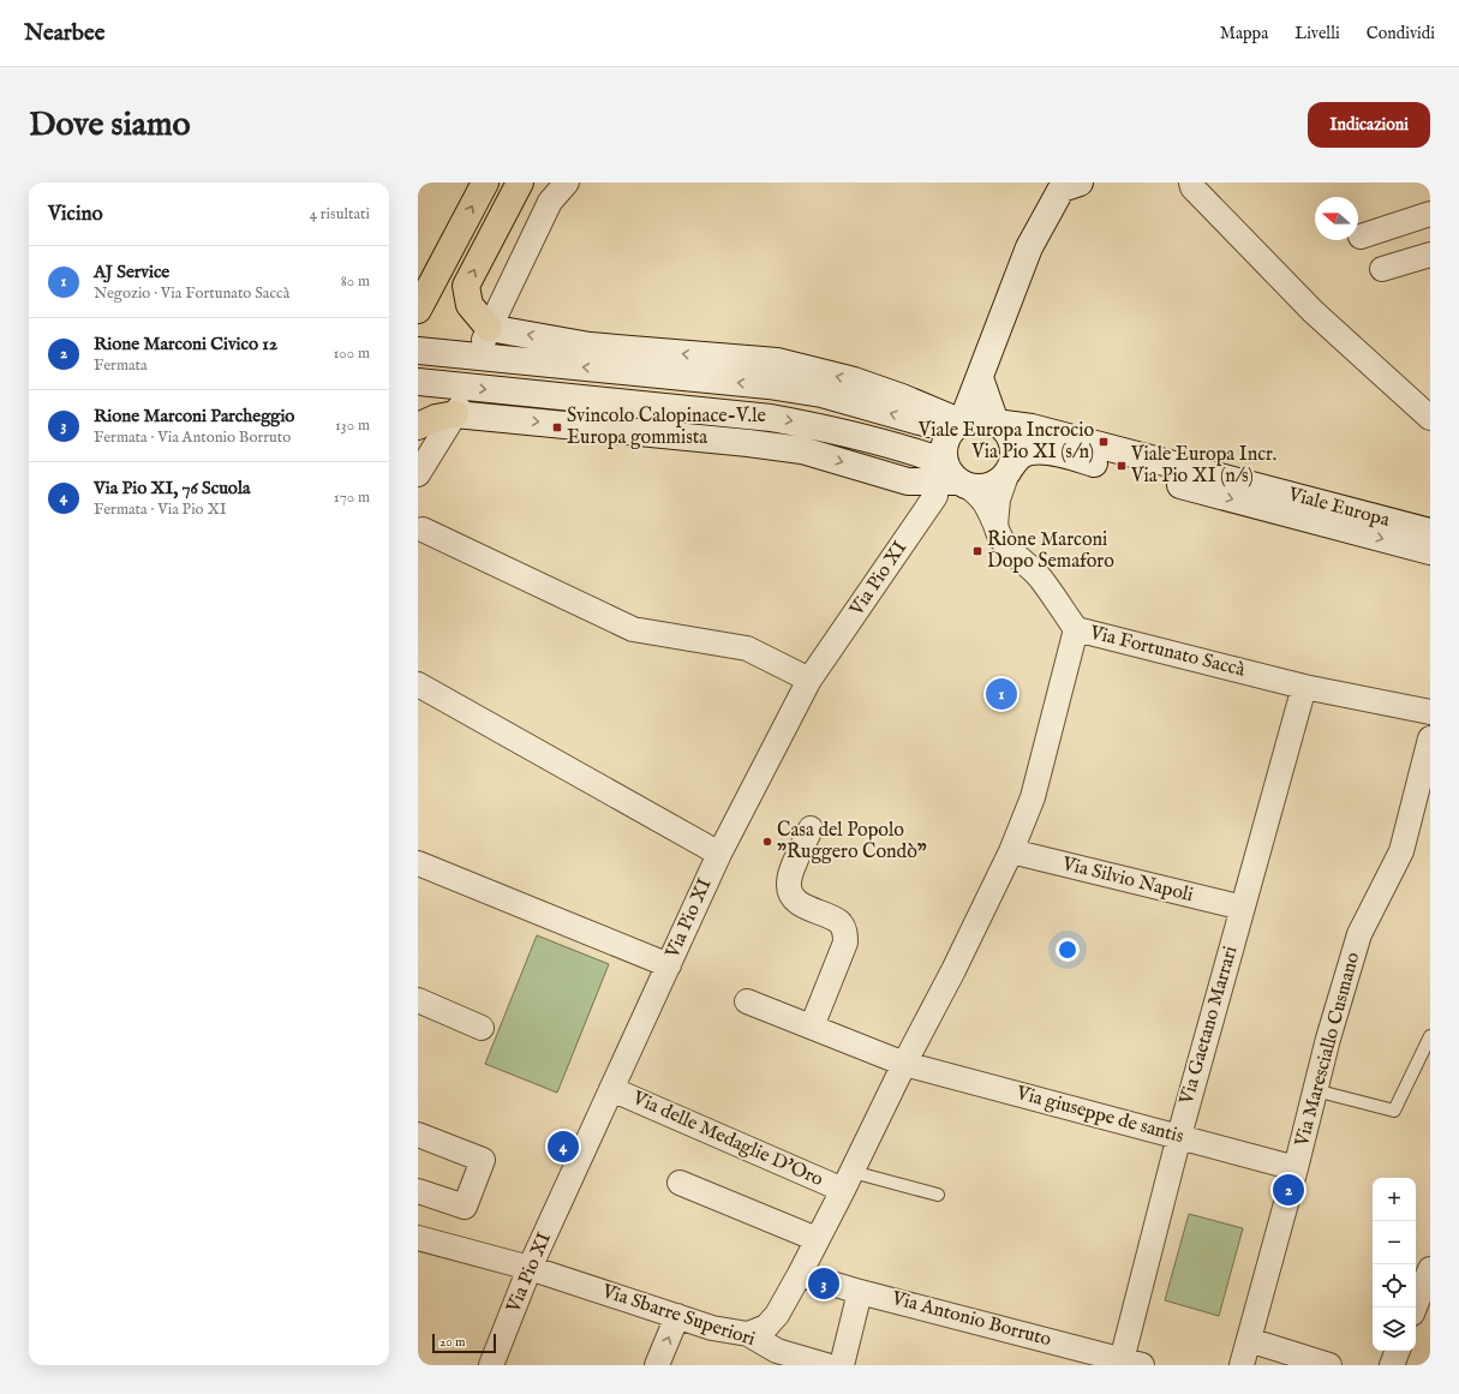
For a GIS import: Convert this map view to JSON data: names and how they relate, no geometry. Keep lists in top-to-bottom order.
{
  "streets": {
    "main road": ["Viale Europa"],
    "street": [
      "Via Pio XI",
      "Via Fortunato Saccà",
      "Via Silvio Napoli",
      "Via Gaetano Marrari",
      "Via Maresciallo Cusmano",
      "Via giuseppe de santis",
      "Via delle Medaglie D'Oro",
      "Via Sbarre Superiori",
      "Via Antonio Borruto"
    ]
  },
  "crossings": [
    ["Viale Europa", "Via Pio XI"],
    ["Viale Europa", "Via Fortunato Saccà"],
    ["Via Pio XI", "Via Fortunato Saccà"],
    ["Via Pio XI", "Via delle Medaglie D'Oro"],
    ["Via Pio XI", "Via Sbarre Superiori"],
    ["Via Fortunato Saccà", "Via Gaetano Marrari"],
    ["Via Silvio Napoli", "Via Gaetano Marrari"],
    ["Via Gaetano Marrari", "Via giuseppe de santis"],
    ["Via Gaetano Marrari", "Via Antonio Borruto"],
    ["Via Maresciallo Cusmano", "Via giuseppe de santis"]
  ],
  "places": {
    "transit": [
      "Svincolo Calopinace-V.le Europa gommista",
      "Viale Europa Incrocio Via Pio XI (s/n)",
      "Viale Europa Incr. Via Pio XI (n/s)",
      "Rione Marconi Dopo Semaforo"
    ],
    "other": ["Casa del Popolo \"Ruggero Condò\""]
  },
  "scale_bar": "20 m",
  "north": "left",
  "page": {
    "header": "Nearbee",
    "nav": ["Mappa", "Livelli", "Condividi"],
    "buttons": "Indicazioni",
    "title": "Dove siamo",
    "heading": ["Vicino", "4 risultati"],
    "list": [
      {
        "mark": "1",
        "name": "AJ Service",
        "note": "Negozio · Via Fortunato Saccà",
        "value": "80 m"
      },
      {
        "mark": "2",
        "name": "Rione Marconi Civico 12",
        "note": "Fermata",
        "value": "100 m"
      },
      {
        "mark": "3",
        "name": "Rione Marconi Parcheggio",
        "note": "Fermata · Via Antonio Borruto",
        "value": "130 m"
      },
      {
        "mark": "4",
        "name": "Via Pio XI, 76 Scuola",
        "note": "Fermata · Via Pio XI",
        "value": "170 m"
      }
    ],
    "pins": [
      "1",
      "4",
      "2",
      "3"
    ],
    "map_buttons": ["+", "−"],
    "scale": "20 m"
  }
}
